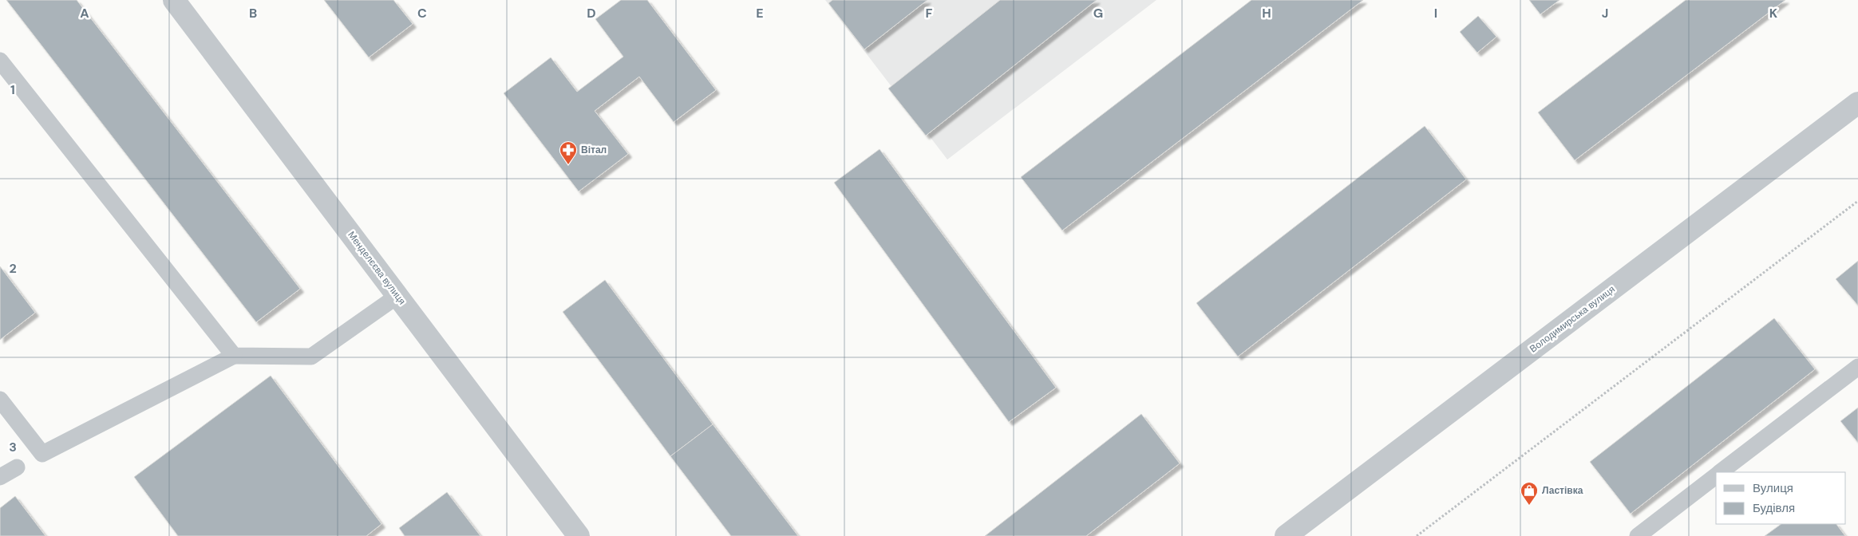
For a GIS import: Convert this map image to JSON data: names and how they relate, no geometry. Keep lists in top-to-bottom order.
{
  "streets": {
    "street": ["Менделєєва вулиця", "Володимирська вулиця"]
  },
  "places": {
    "pharmacy": ["Вітал"],
    "shop": ["Ластівка"]
  },
  "legend": ["Вулиця", "Будівля"],
  "grid": {
    "columns": [
      "A",
      "B",
      "C",
      "D",
      "E",
      "F",
      "G",
      "H",
      "I",
      "J",
      "K"
    ],
    "rows": ["1", "2", "3"]
  }
}
